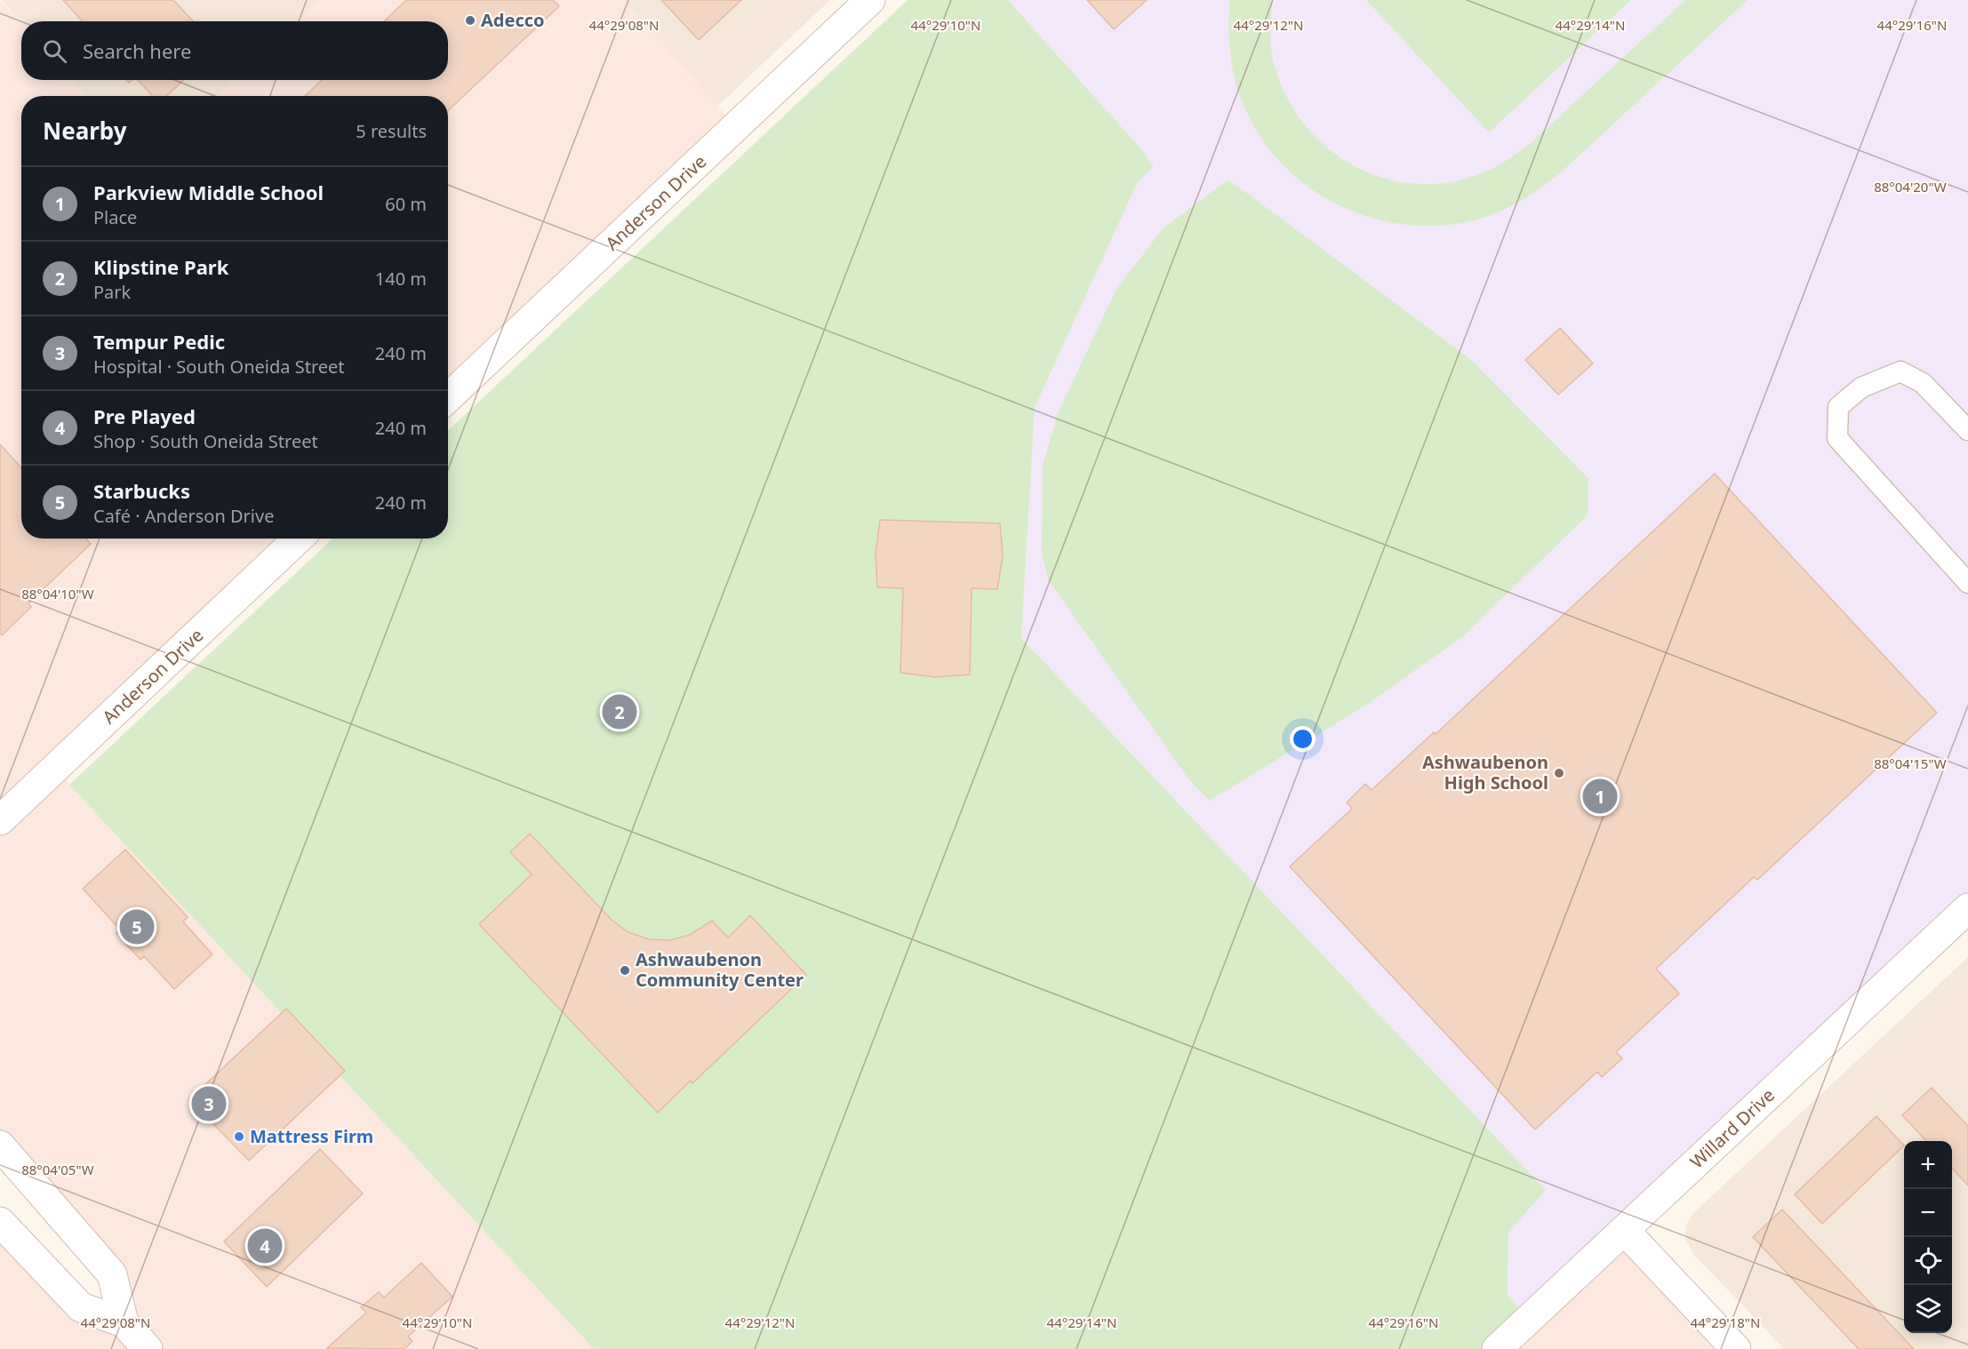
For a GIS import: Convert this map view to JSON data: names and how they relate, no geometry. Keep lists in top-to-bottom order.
{
  "streets": {
    "street": ["Anderson Drive", "Willard Drive"]
  },
  "places": [
    "Adecco",
    "Ashwaubenon High School",
    "Ashwaubenon Community Center",
    "Mattress Firm"
  ],
  "page": {
    "search": "Search here",
    "heading": ["Nearby", "5 results"],
    "list": [
      {
        "mark": "1",
        "name": "Parkview Middle School",
        "note": "Place",
        "value": "60 m"
      },
      {
        "mark": "2",
        "name": "Klipstine Park",
        "note": "Park",
        "value": "140 m"
      },
      {
        "mark": "3",
        "name": "Tempur Pedic",
        "note": "Hospital · South Oneida Street",
        "value": "240 m"
      },
      {
        "mark": "4",
        "name": "Pre Played",
        "note": "Shop · South Oneida Street",
        "value": "240 m"
      },
      {
        "mark": "5",
        "name": "Starbucks",
        "note": "Café · Anderson Drive",
        "value": "240 m"
      }
    ],
    "pins": [
      "2",
      "1",
      "5",
      "3",
      "4"
    ],
    "map_buttons": ["+", "−"]
  },
  "coordinates": [
    "44°29'08\"N",
    "44°29'10\"N",
    "44°29'12\"N",
    "44°29'14\"N",
    "44°29'16\"N",
    "88°04'20\"W",
    "88°04'10\"W",
    "88°04'15\"W",
    "88°04'05\"W",
    "44°29'18\"N"
  ]
}
